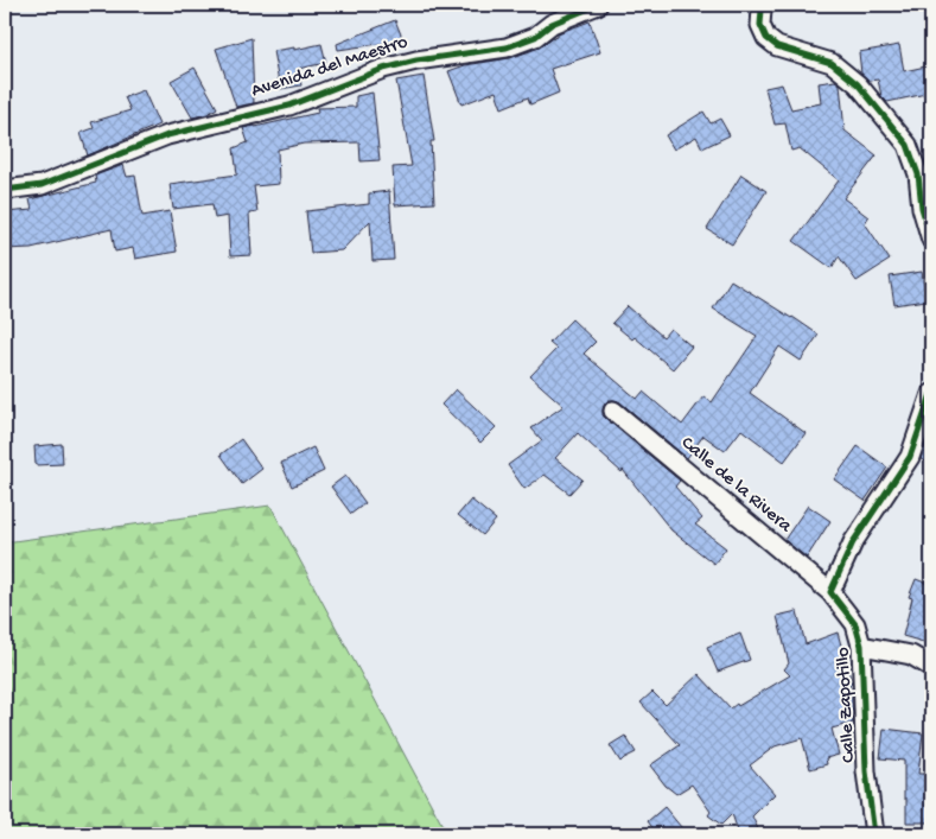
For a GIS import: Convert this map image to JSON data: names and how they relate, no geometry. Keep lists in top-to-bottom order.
{
  "streets": {
    "street": ["Avenida del Maestro", "Calle de la Rivera", "Calle Zapotillo"]
  },
  "crossings": [
    ["Calle de la Rivera", "Calle Zapotillo"]
  ]
}
